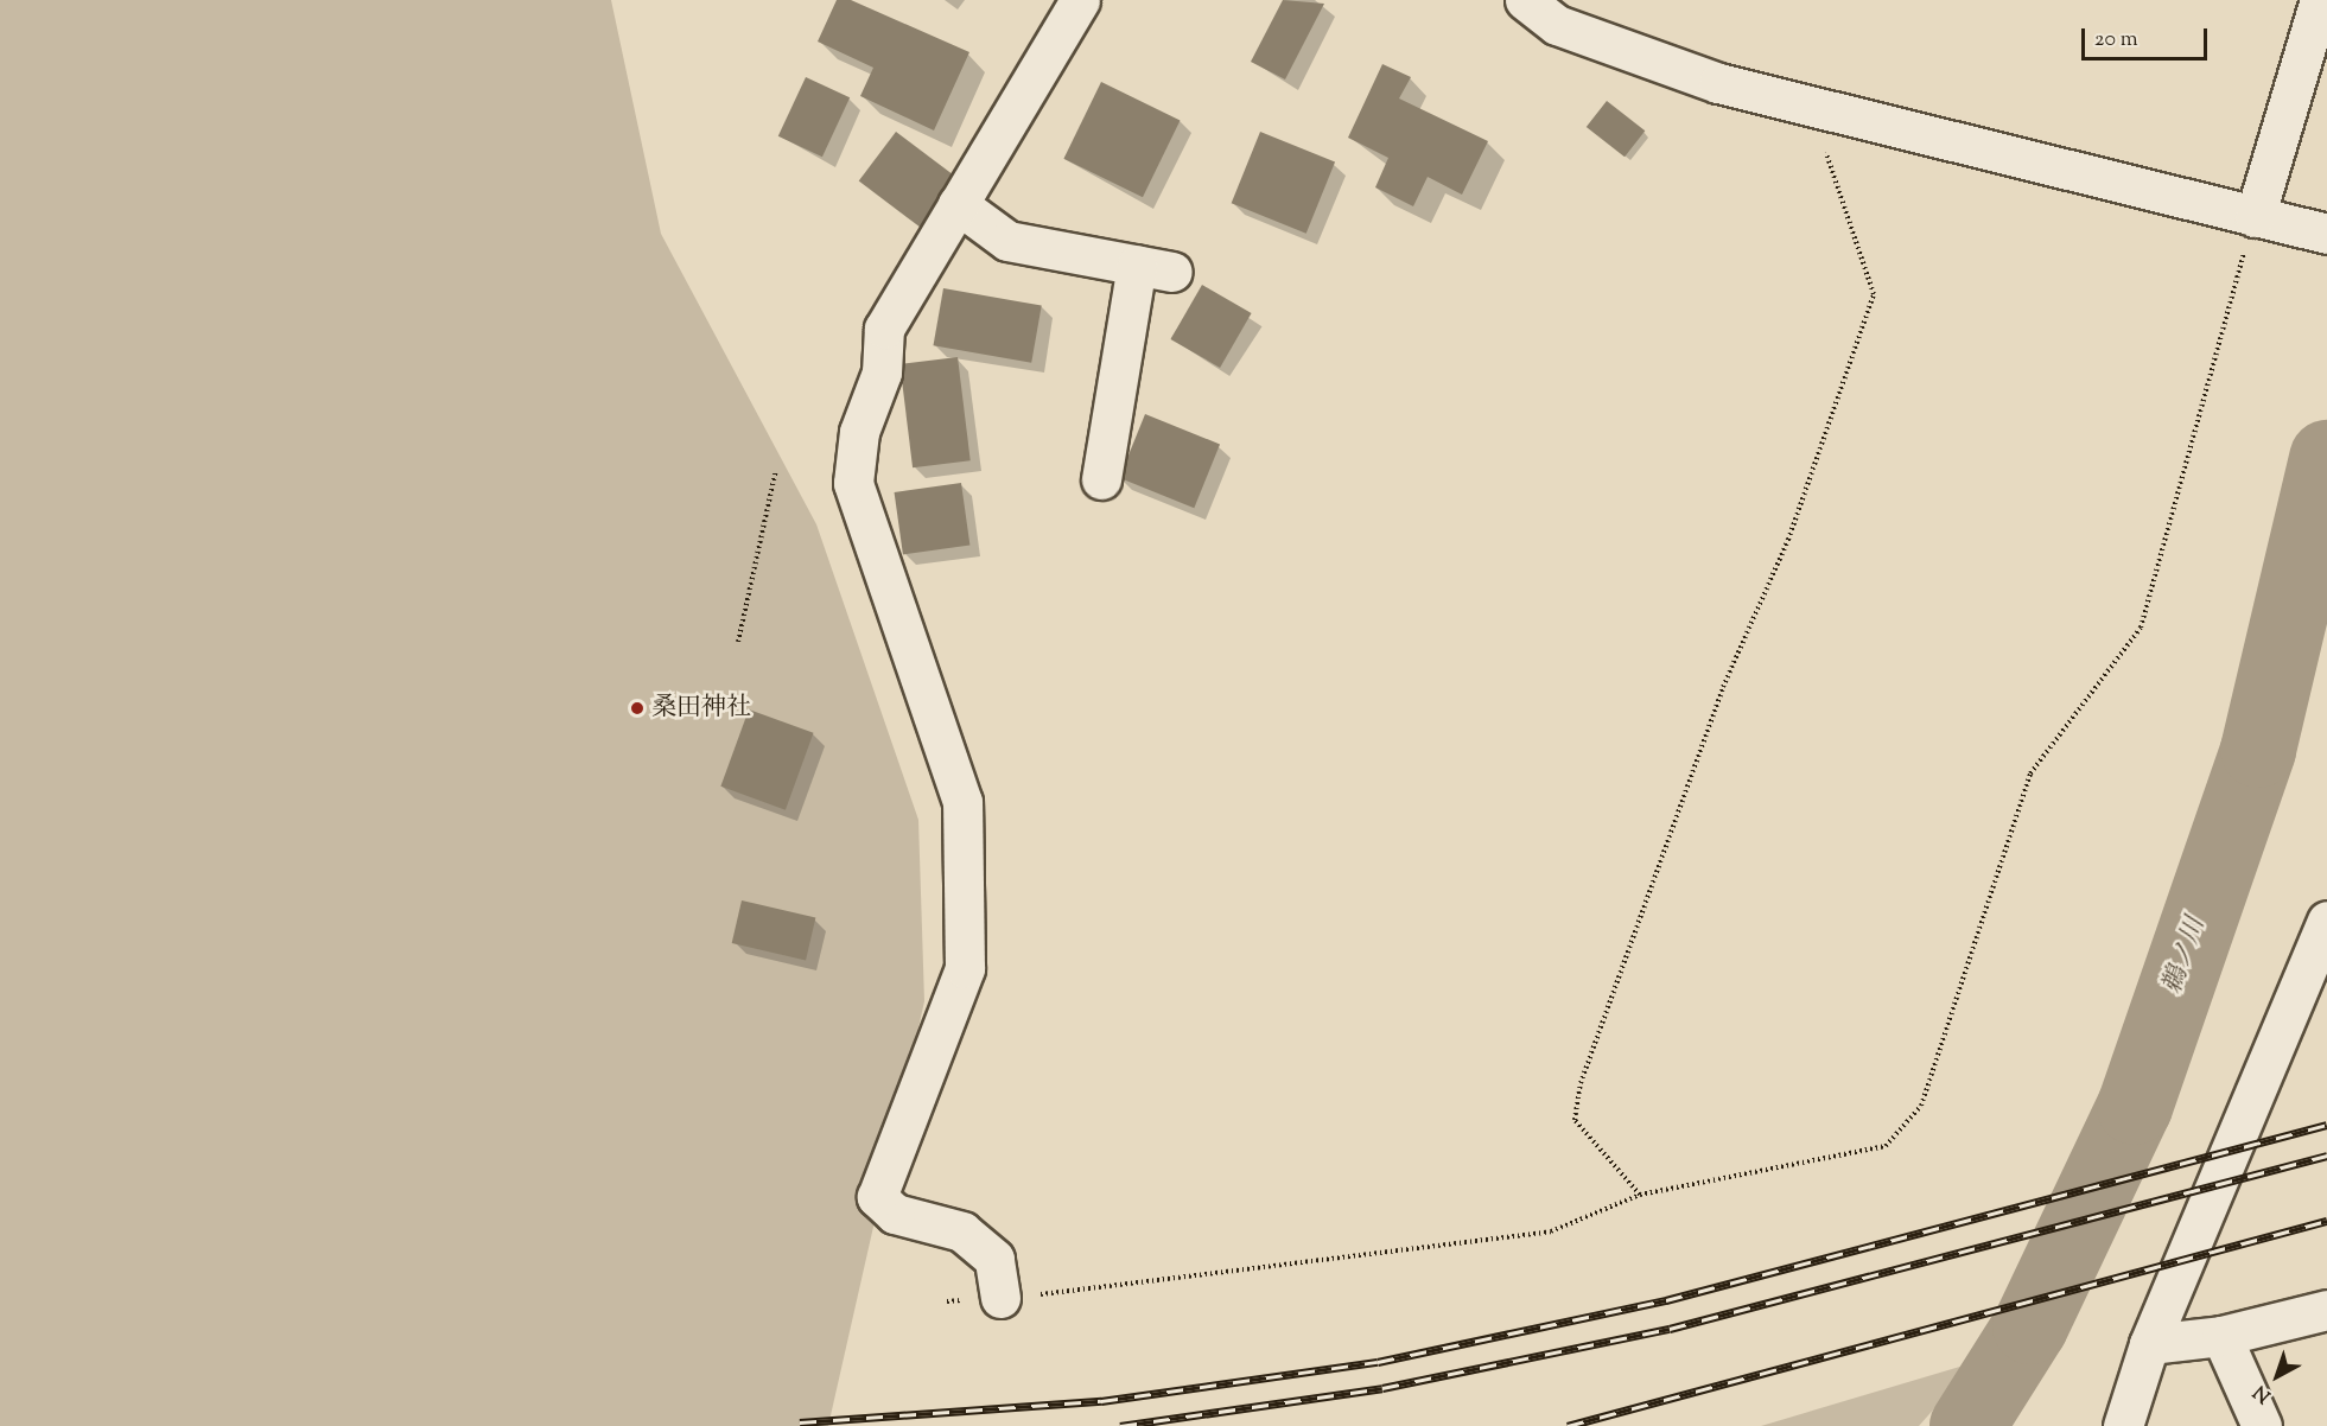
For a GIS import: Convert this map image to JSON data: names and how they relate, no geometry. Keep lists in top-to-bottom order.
{
  "water": ["鵜ノ川"],
  "places": ["桑田神社"],
  "scale_bar": "20 m",
  "north": "bottom left"
}
